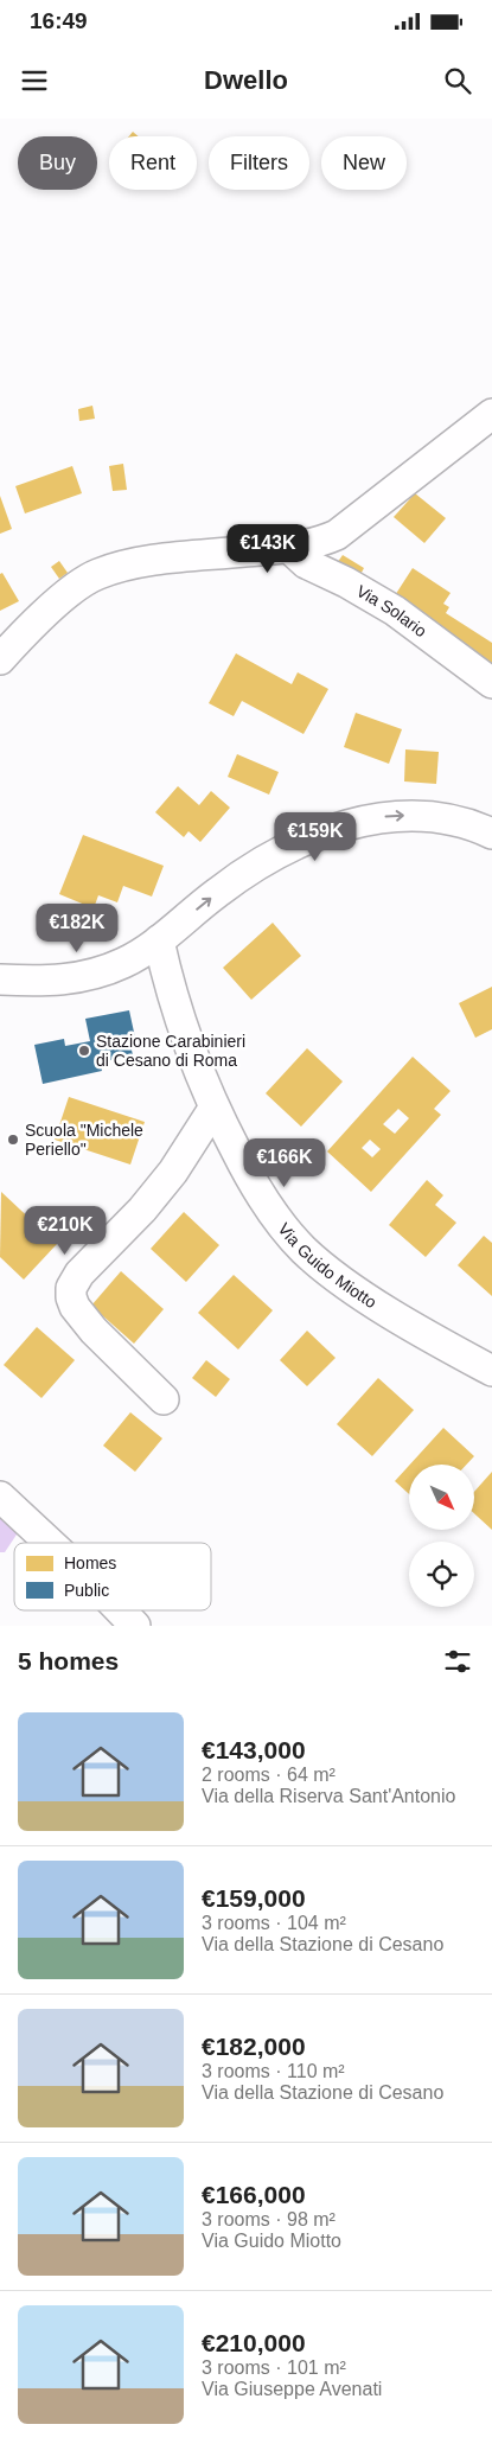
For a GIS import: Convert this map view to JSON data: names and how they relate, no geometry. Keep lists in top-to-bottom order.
{
  "streets": {
    "street": ["Via Solario", "Via Guido Miotto"]
  },
  "places": ["Stazione Carabinieri di Cesano di Roma", "Scuola \"Michele Periello\""],
  "legend": ["Homes", "Public"],
  "north": "bottom right",
  "page": {
    "status": "16:49",
    "header": "Dwello",
    "chip": [
      "Buy",
      "Rent",
      "Filters",
      "New"
    ],
    "price": [
      "€143K",
      "€159K",
      "€182K",
      "€166K",
      "€210K"
    ],
    "heading": "5 homes",
    "list": [
      {
        "name": "€143,000",
        "note": "2 rooms · 64 m² · Via della Riserva Sant'Antonio"
      },
      {
        "name": "€159,000",
        "note": "3 rooms · 104 m² · Via della Stazione di Cesano"
      },
      {
        "name": "€182,000",
        "note": "3 rooms · 110 m² · Via della Stazione di Cesano"
      },
      {
        "name": "€166,000",
        "note": "3 rooms · 98 m² · Via Guido Miotto"
      },
      {
        "name": "€210,000",
        "note": "3 rooms · 101 m² · Via Giuseppe Avenati"
      }
    ]
  }
}
